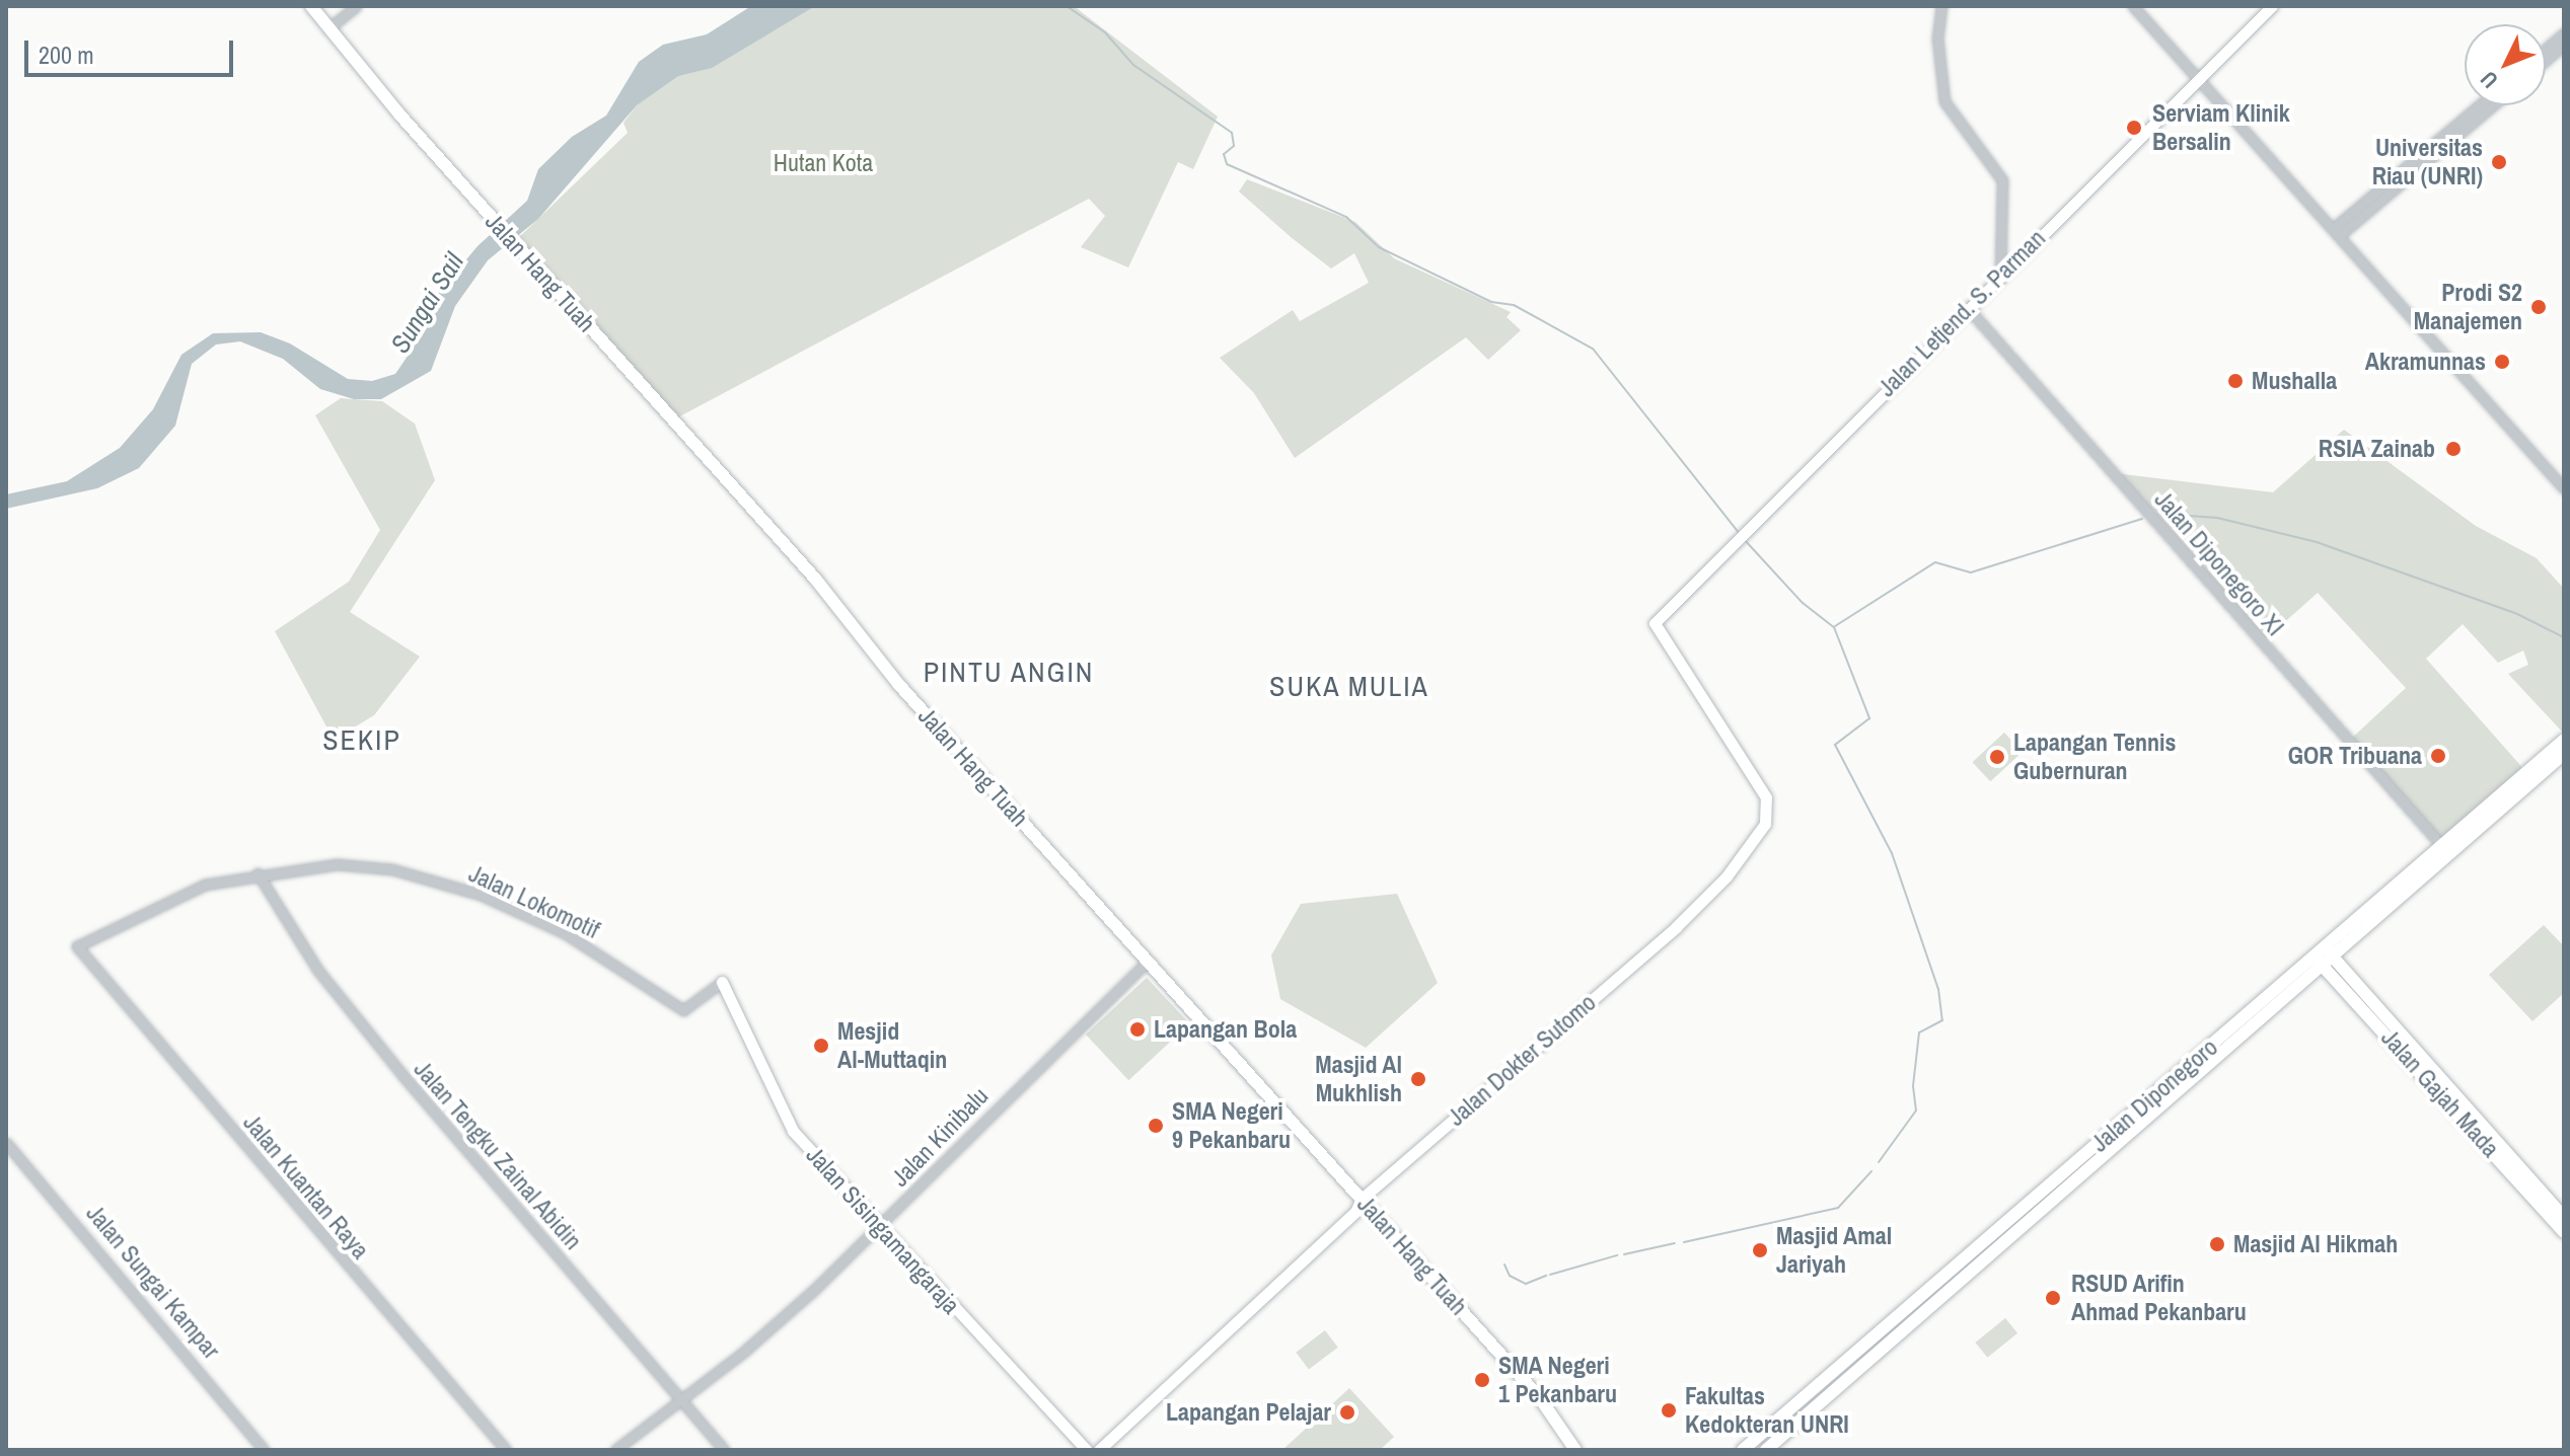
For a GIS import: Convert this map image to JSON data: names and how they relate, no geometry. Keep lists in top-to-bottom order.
{
  "streets": {
    "main road": [
      "Jalan Hang Tuah",
      "Jalan Letjend. S. Parman",
      "Jalan Dokter Sutomo",
      "Jalan Gajah Mada",
      "Jalan Diponegoro",
      "Jalan Sisingamangaraja"
    ],
    "street": [
      "Jalan Diponegoro XI",
      "Jalan Lokomotif",
      "Jalan Kinibalu",
      "Jalan Tengku Zainal Abidin",
      "Jalan Kuantan Raya",
      "Jalan Sungai Kampar"
    ]
  },
  "crossings": [
    ["Jalan Hang Tuah", "Jalan Dokter Sutomo"],
    ["Jalan Hang Tuah", "Jalan Kinibalu"],
    ["Jalan Letjend. S. Parman", "Jalan Diponegoro XI"],
    ["Jalan Letjend. S. Parman", "Jalan Dokter Sutomo"],
    ["Jalan Diponegoro XI", "Jalan Diponegoro"],
    ["Jalan Lokomotif", "Jalan Tengku Zainal Abidin"],
    ["Jalan Lokomotif", "Jalan Kuantan Raya"],
    ["Jalan Lokomotif", "Jalan Sisingamangaraja"],
    ["Jalan Gajah Mada", "Jalan Diponegoro"],
    ["Jalan Kinibalu", "Jalan Tengku Zainal Abidin"],
    ["Jalan Kinibalu", "Jalan Sisingamangaraja"]
  ],
  "districts": ["PINTU ANGIN", "SUKA MULIA", "SEKIP"],
  "water": ["Sungai Sail"],
  "parks": ["Hutan Kota"],
  "places": [
    "Serviam Klinik Bersalin",
    "Universitas Riau (UNRI)",
    "Prodi S2 Manajemen",
    "Akramunnas",
    "Mushalla",
    "RSIA Zainab",
    "GOR Tribuana",
    "Lapangan Tennis Gubernuran",
    "Lapangan Bola",
    "Mesjid Al-Muttaqin",
    "Masjid Al Mukhlish",
    "SMA Negeri 9 Pekanbaru",
    "Masjid Al Hikmah",
    "Masjid Amal Jariyah",
    "RSUD Arifin Ahmad Pekanbaru",
    "SMA Negeri 1 Pekanbaru",
    "Fakultas Kedokteran UNRI",
    "Lapangan Pelajar"
  ],
  "scale_bar": "200 m",
  "north": "bottom left"
}
